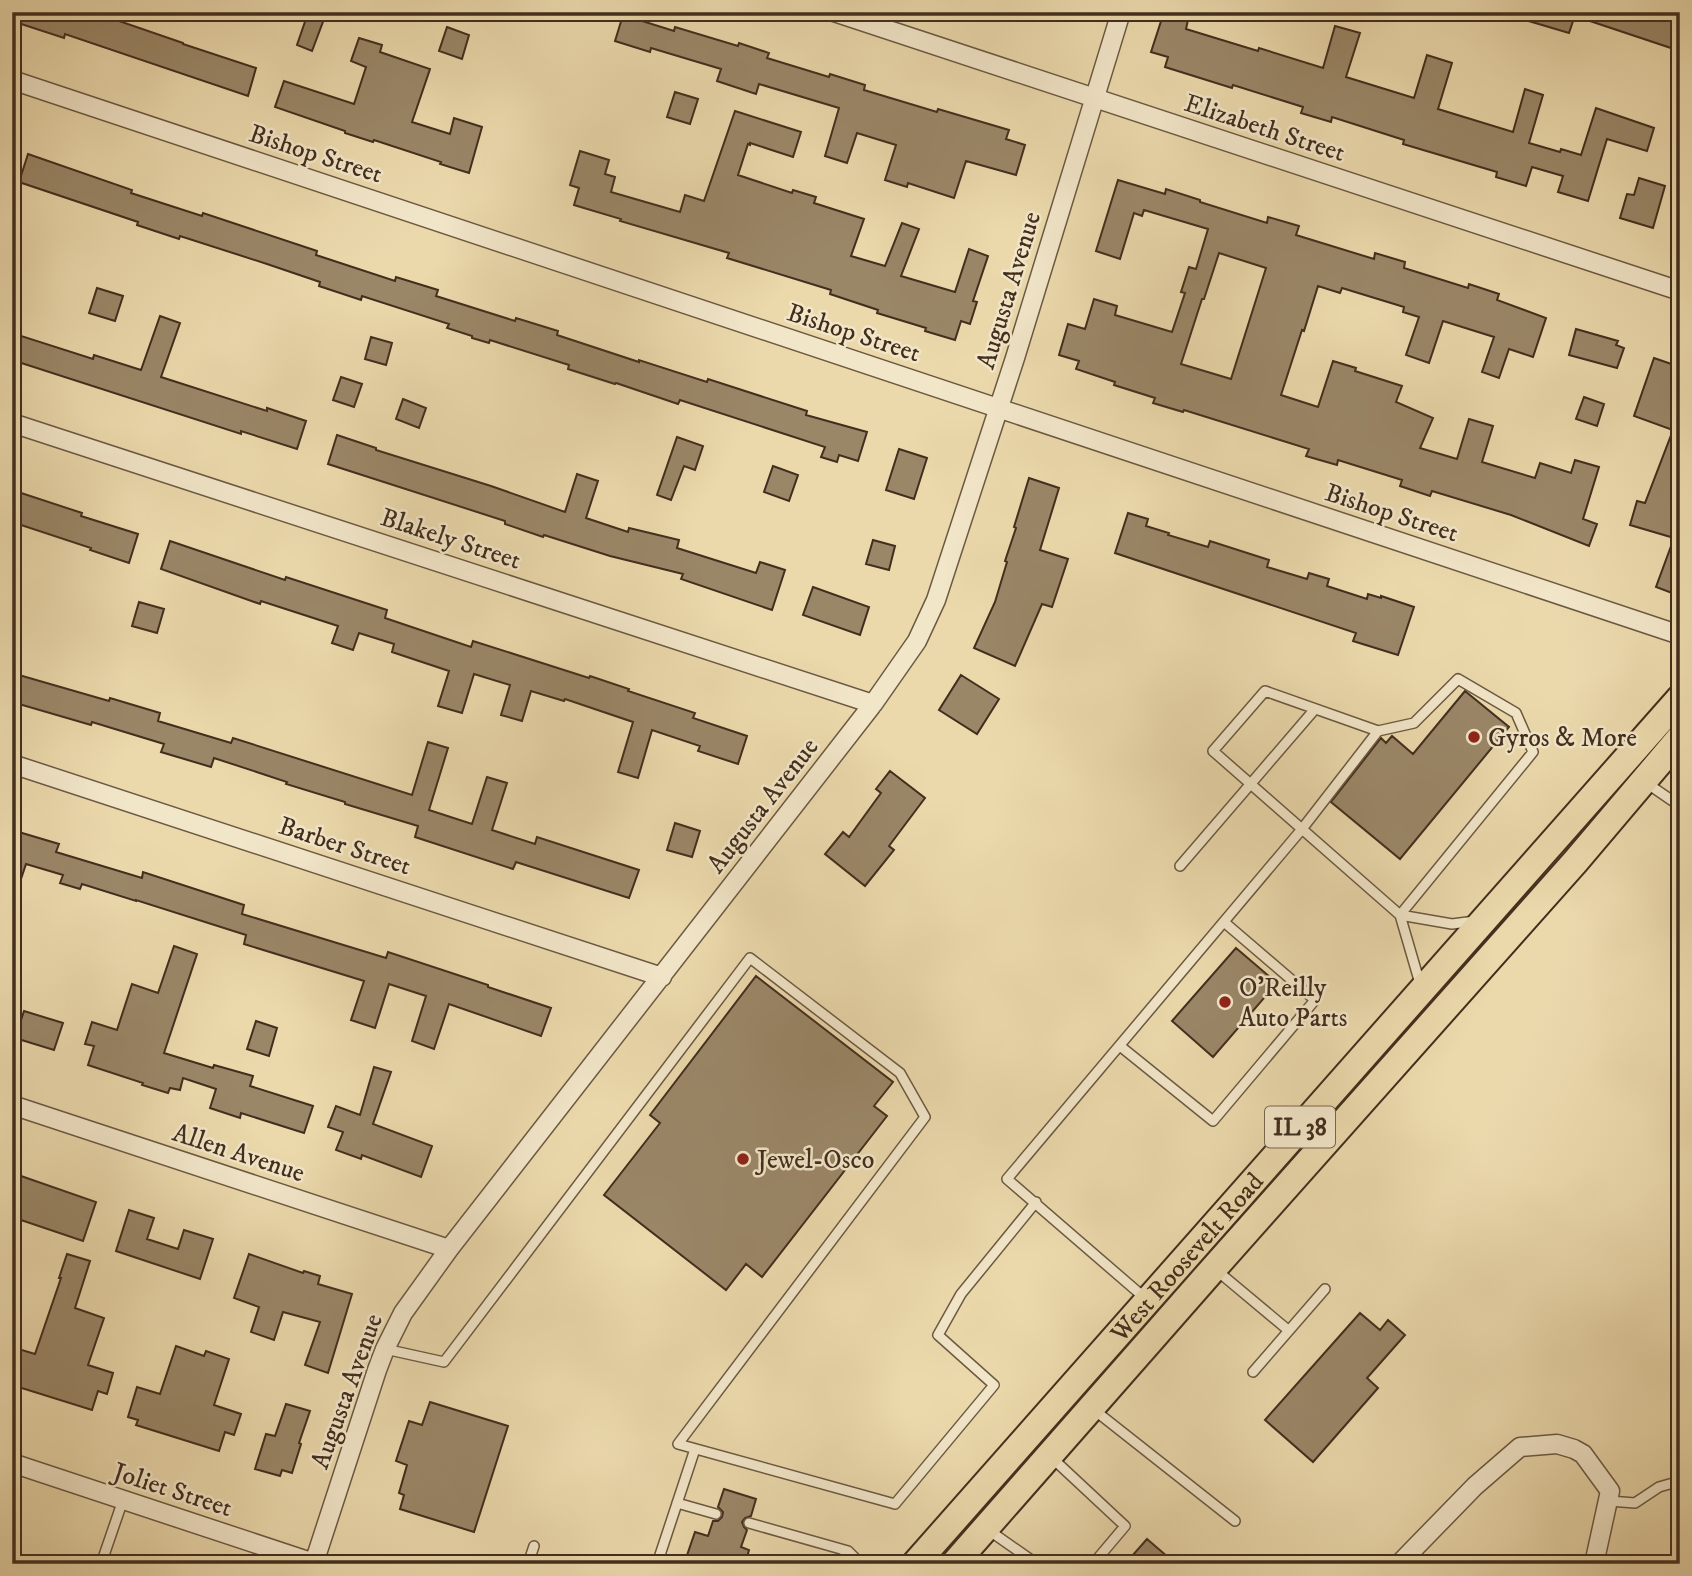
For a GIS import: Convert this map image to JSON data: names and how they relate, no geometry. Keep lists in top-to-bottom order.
{
  "streets": {
    "main road": ["IL 38", "West Roosevelt Road"],
    "street": [
      "Elizabeth Street",
      "Bishop Street",
      "Augusta Avenue",
      "Blakely Street",
      "Barber Street",
      "Allen Avenue",
      "Joliet Street"
    ]
  },
  "crossings": [
    ["Elizabeth Street", "Augusta Avenue"],
    ["Bishop Street", "Augusta Avenue"],
    ["Augusta Avenue", "Blakely Street"],
    ["Augusta Avenue", "Barber Street"],
    ["Augusta Avenue", "Allen Avenue"],
    ["Augusta Avenue", "Joliet Street"]
  ],
  "places": ["Gyros & More", "O'Reilly Auto Parts", "Jewel-Osco"]
}
